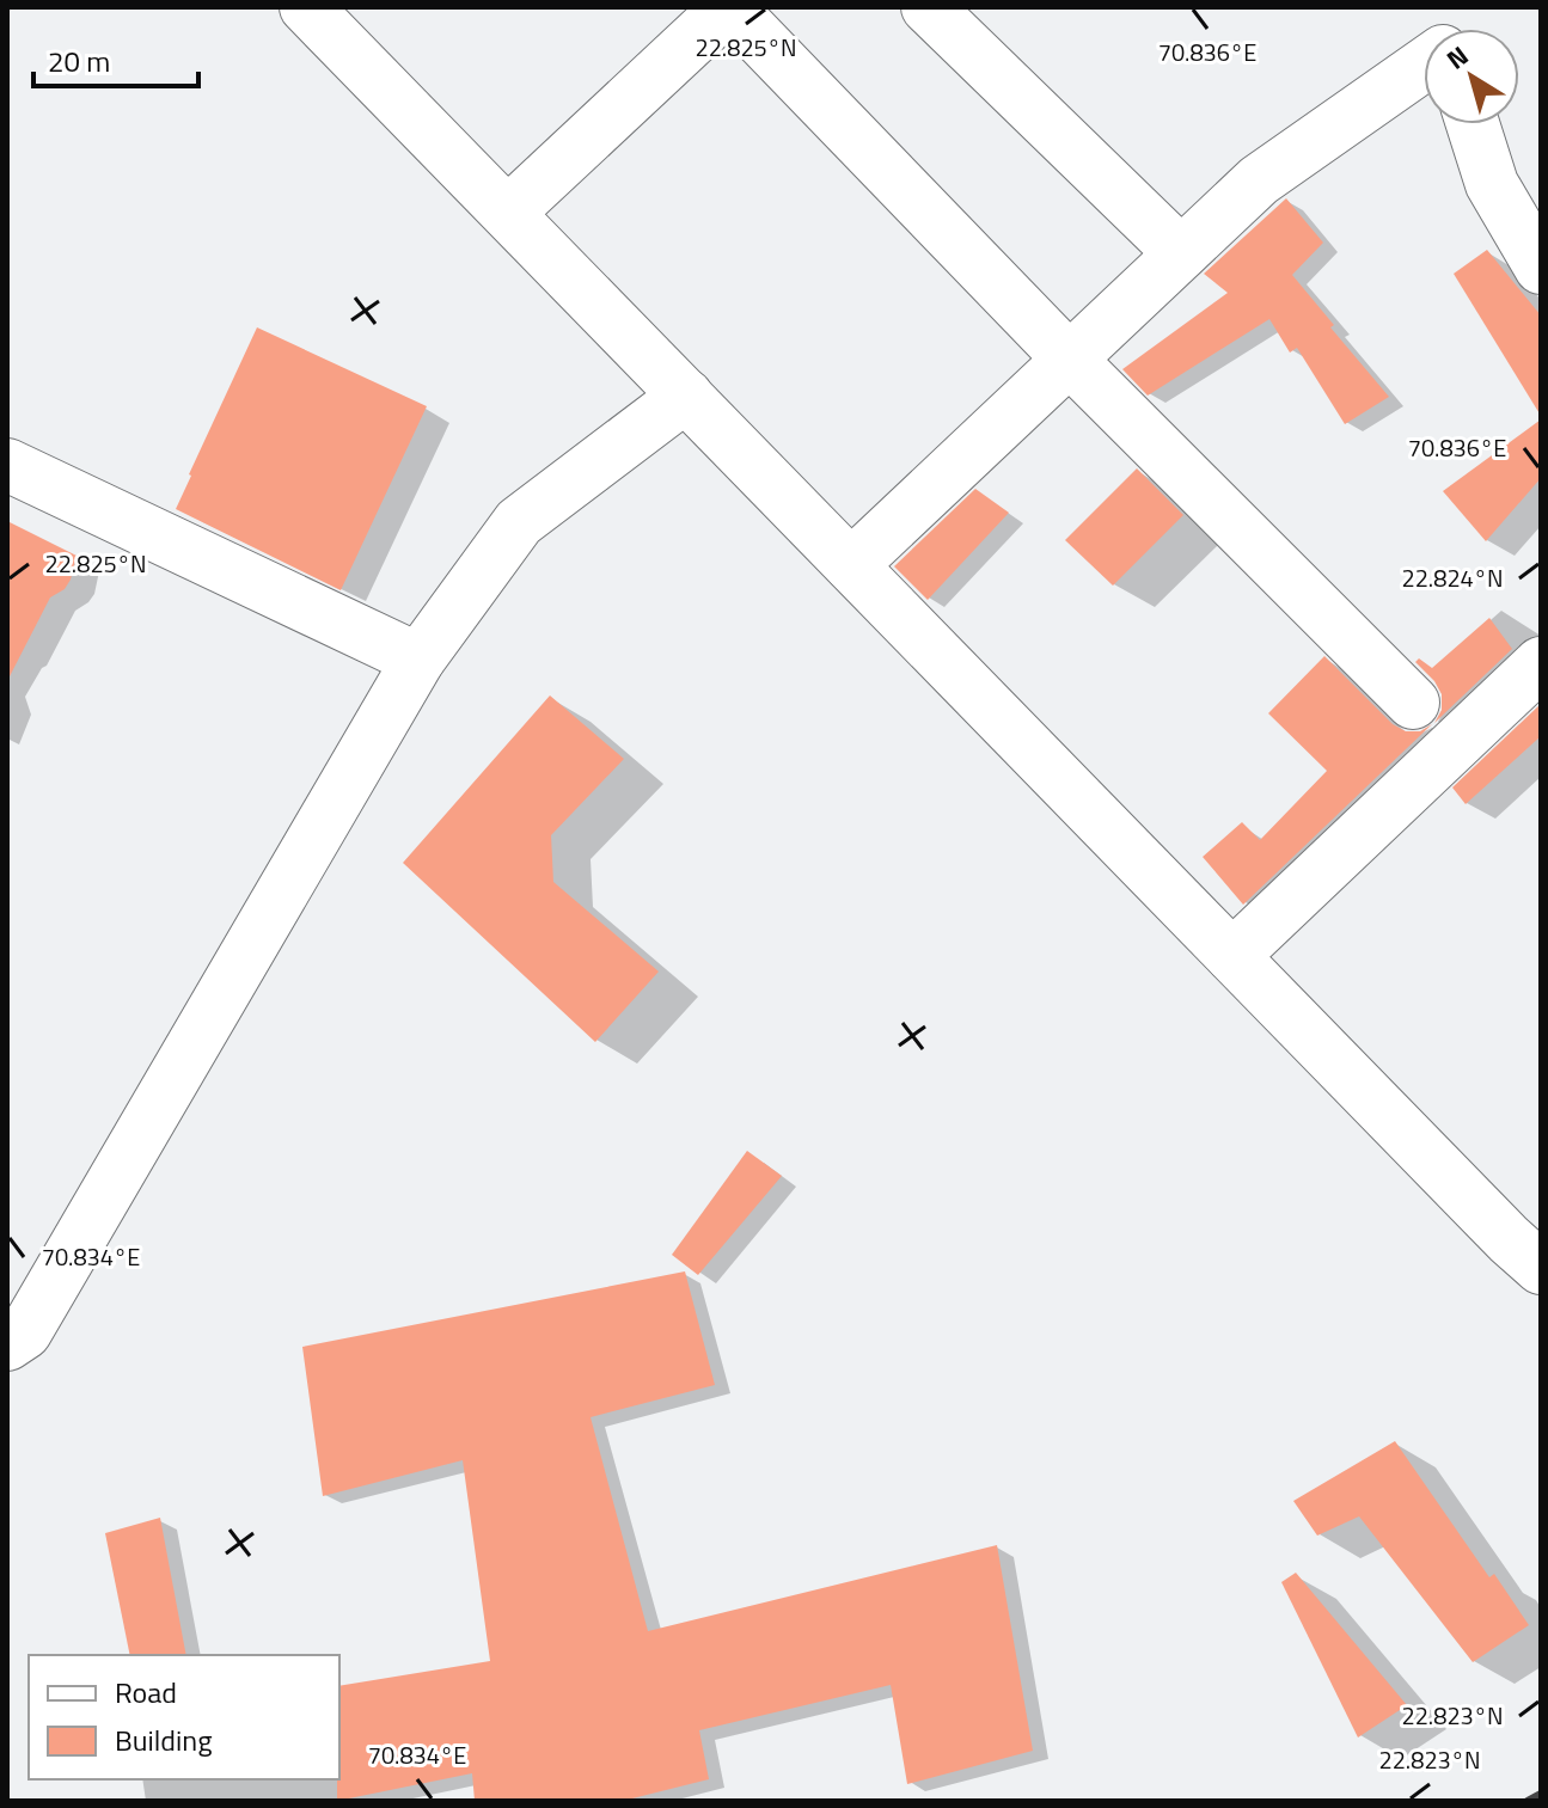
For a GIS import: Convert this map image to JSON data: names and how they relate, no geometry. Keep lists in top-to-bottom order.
{
  "legend": ["Road", "Building"],
  "scale_bar": "20 m",
  "north": "top left",
  "coordinates": [
    "22.825°N",
    "70.836°E",
    "22.824°N",
    "70.834°E",
    "22.823°N"
  ]
}
